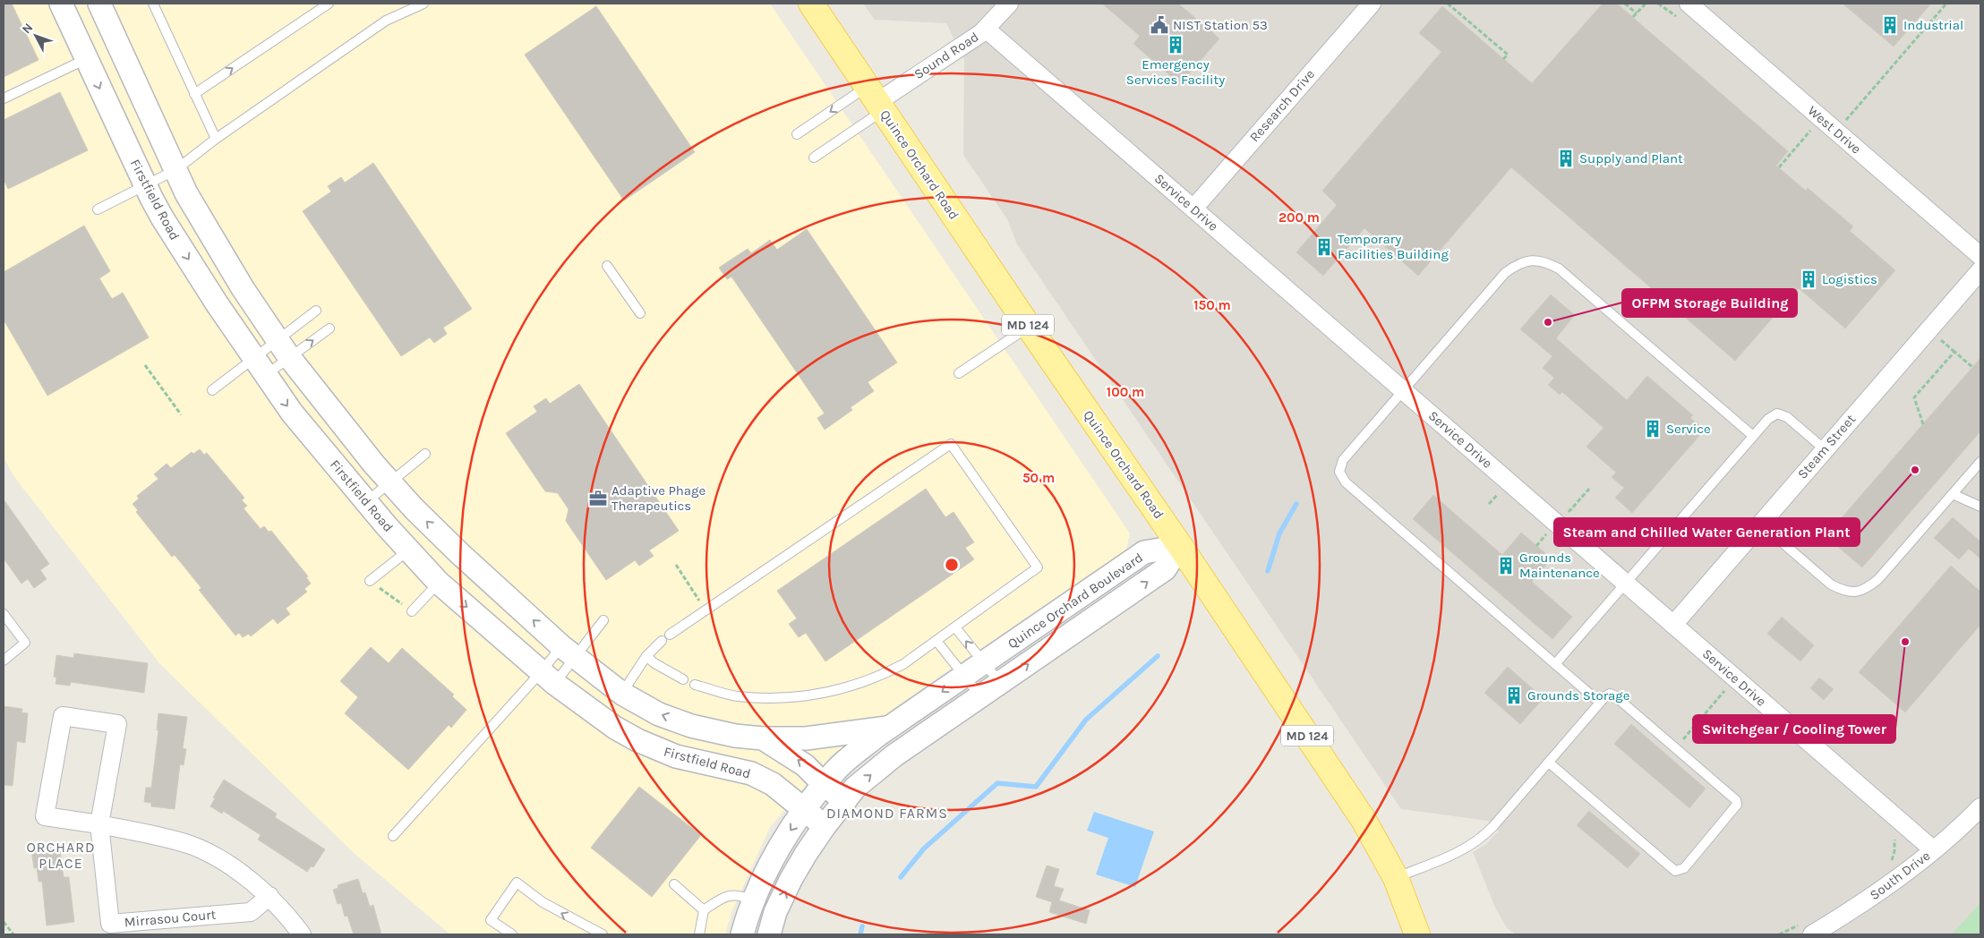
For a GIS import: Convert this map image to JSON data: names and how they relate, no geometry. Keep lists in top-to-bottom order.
{
  "streets": {
    "main road": ["Quince Orchard Road", "MD 124"],
    "street": [
      "Sound Road",
      "Research Drive",
      "West Drive",
      "Firstfield Road",
      "Service Drive",
      "Steam Street",
      "Quince Orchard Boulevard",
      "South Drive",
      "Mirrasou Court"
    ]
  },
  "crossings": [
    ["Sound Road", "Quince Orchard Road"],
    ["Sound Road", "Service Drive"],
    ["Research Drive", "Service Drive"],
    ["Quince Orchard Road", "Quince Orchard Boulevard"],
    ["Firstfield Road", "Quince Orchard Boulevard"],
    ["Service Drive", "Steam Street"],
    ["Service Drive", "South Drive"]
  ],
  "districts": ["DIAMOND FARMS", "ORCHARD PLACE"],
  "places": {
    "public building": ["NIST Station 53"],
    "building": [
      "Industrial",
      "Emergency Services Facility",
      "Supply and Plant",
      "Temporary Facilities Building",
      "Logistics",
      "Service",
      "Grounds Maintenance",
      "Grounds Storage"
    ],
    "other": ["OFPM Storage Building", "Steam and Chilled Water Generation Plant", "Switchgear / Cooling Tower"],
    "office": ["Adaptive Phage Therapeutics"]
  },
  "north": "top left",
  "rings": [
    "200 m",
    "150 m",
    "100 m",
    "50 m"
  ]
}
